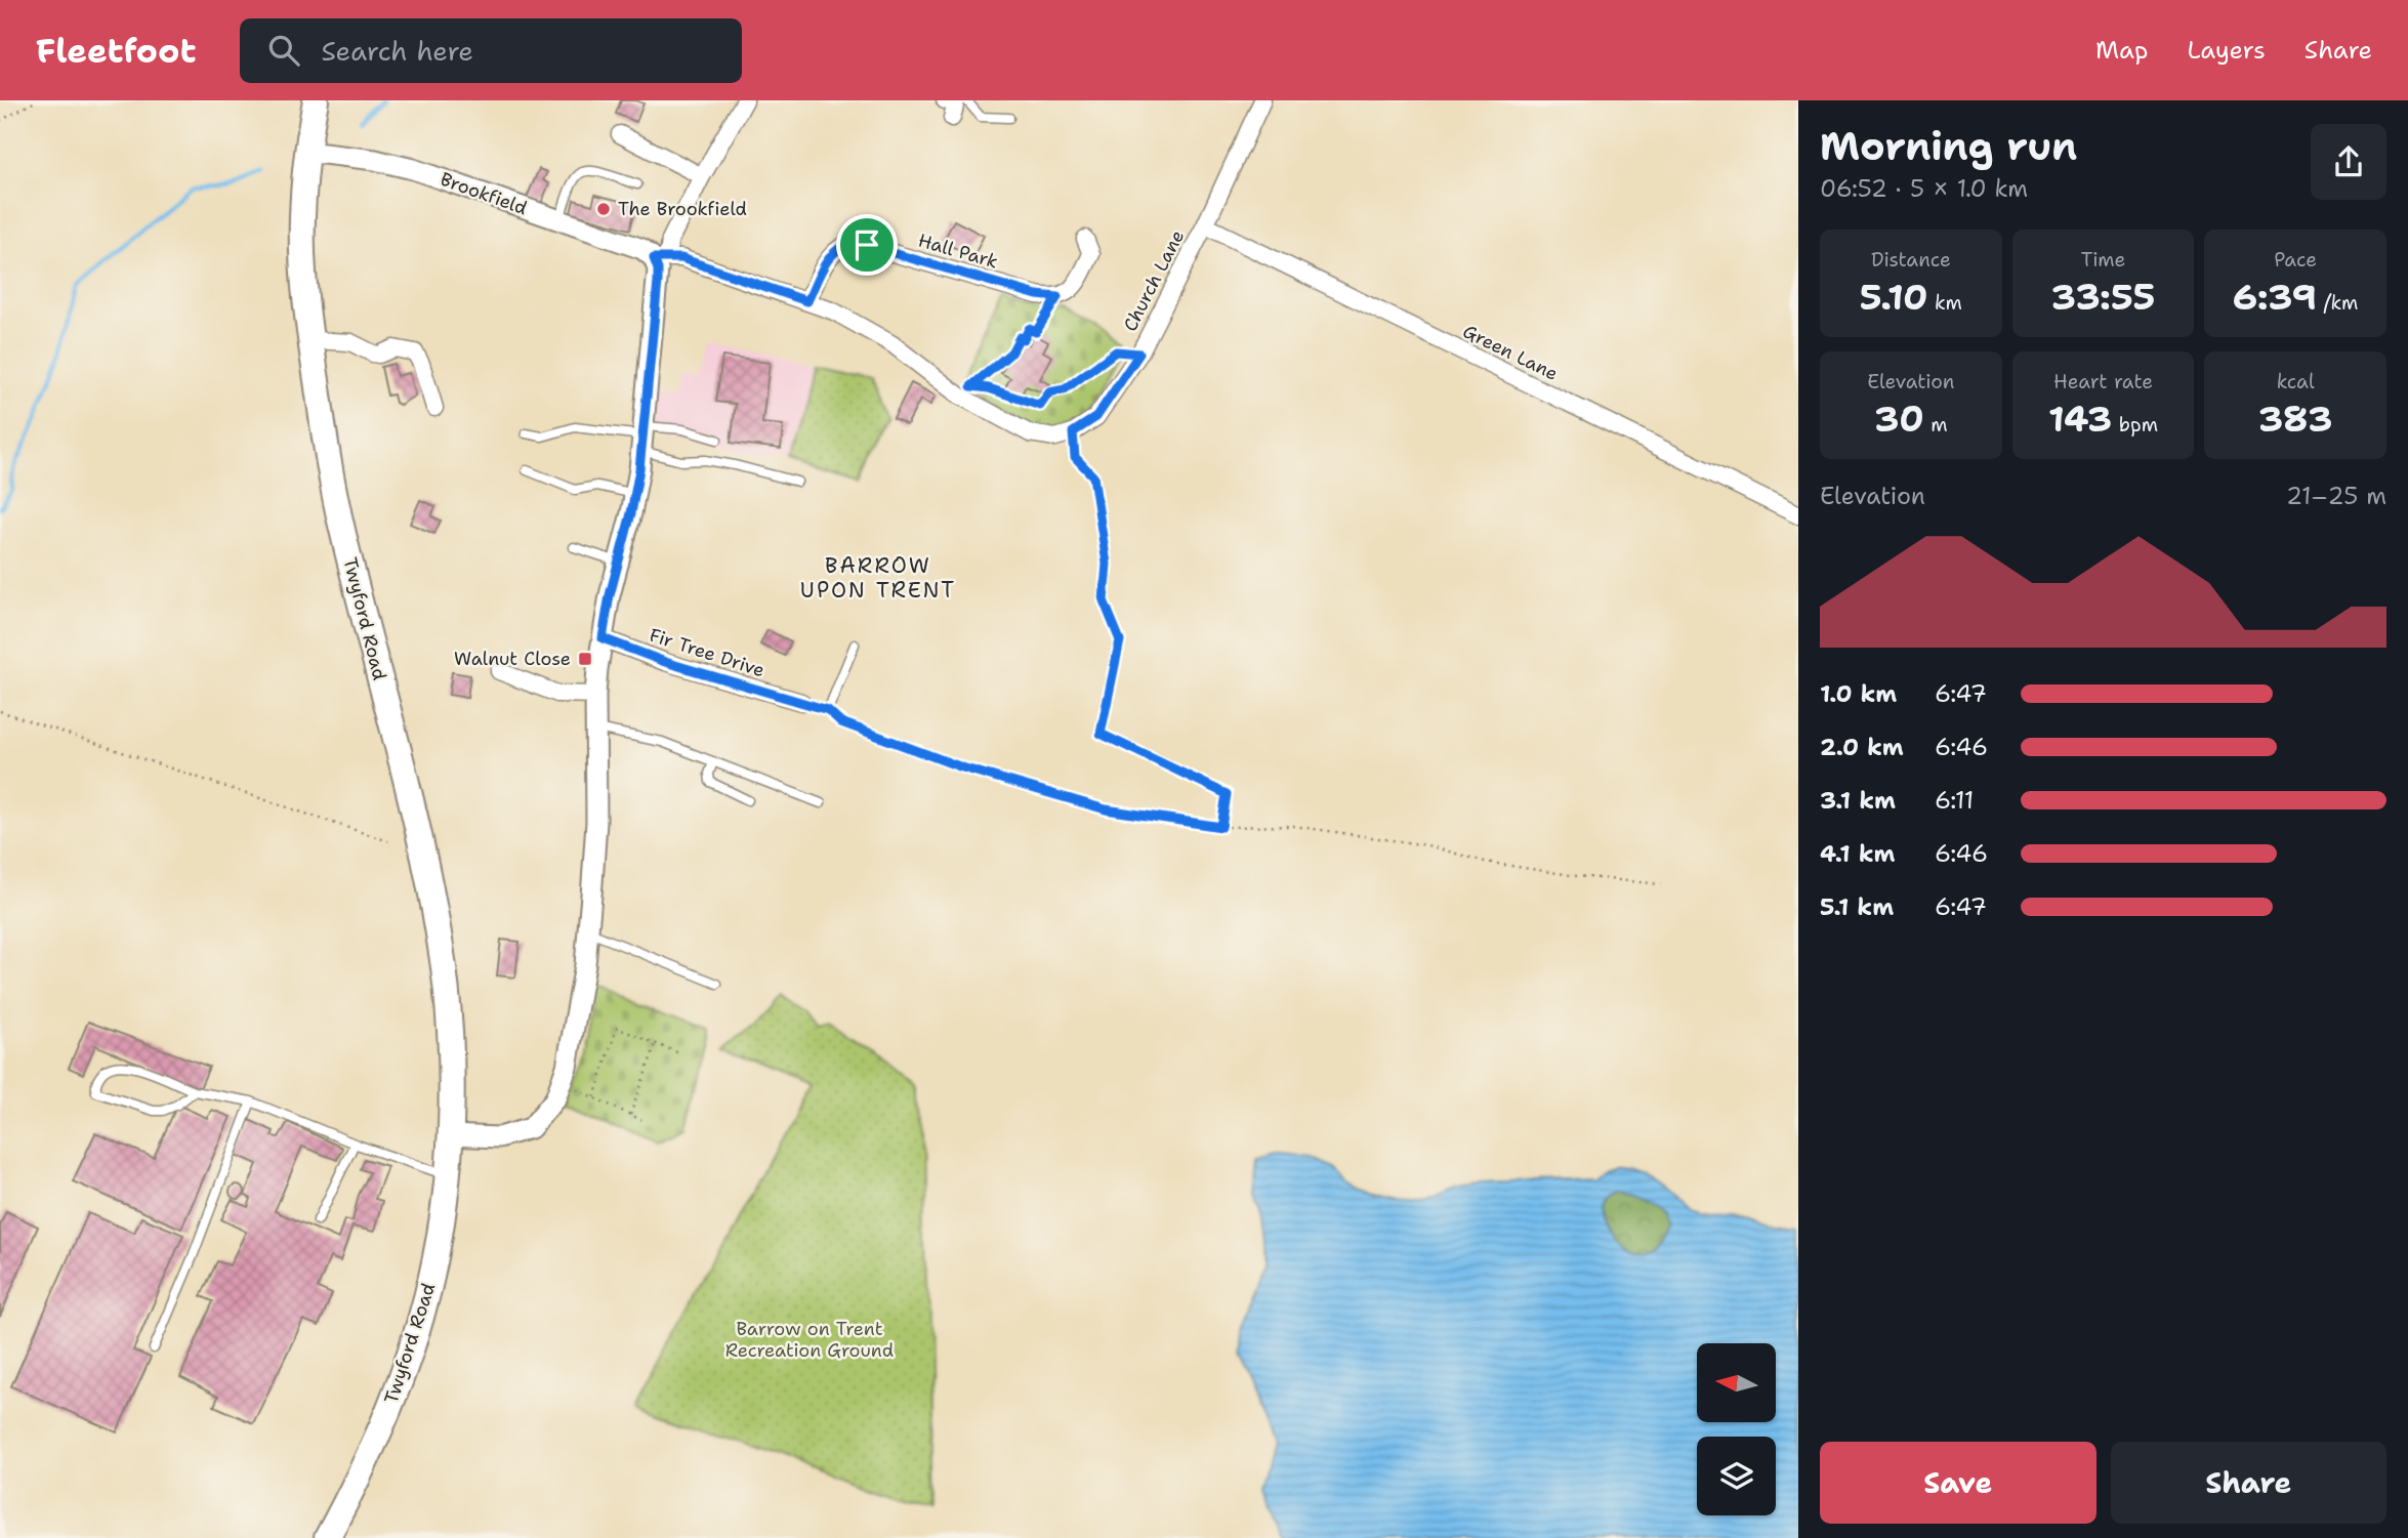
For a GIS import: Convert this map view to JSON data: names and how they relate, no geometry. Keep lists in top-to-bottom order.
{
  "streets": {
    "main road": ["Twyford Road"],
    "street": [
      "Brookfield",
      "Hall Park",
      "Church Lane",
      "Green Lane",
      "Fir Tree Drive"
    ]
  },
  "crossings": [
    ["Brookfield", "Twyford Road"],
    ["Church Lane", "Green Lane"]
  ],
  "districts": ["BARROW UPON TRENT"],
  "parks": ["Barrow on Trent Recreation Ground"],
  "places": {
    "other": ["The Brookfield"],
    "transit": ["Walnut Close"]
  },
  "north": "left",
  "page": {
    "header": "Fleetfoot",
    "search": "Search here",
    "nav": ["Map", "Layers", "Share"],
    "heading": ["Morning run", "06:52 · 5 × 1.0 km"],
    "stats": [
      ["Distance", "5.10 km"],
      ["Time", "33:55"],
      ["Pace", "6:39 /km"],
      ["Elevation", "30 m"],
      ["Heart rate", "143 bpm"],
      ["kcal", "383"]
    ],
    "chart": ["Elevation", "21–25 m"],
    "list": [
      {
        "name": "1.0 km",
        "note": "6:47"
      },
      {
        "name": "2.0 km",
        "note": "6:46"
      },
      {
        "name": "3.1 km",
        "note": "6:11"
      },
      {
        "name": "4.1 km",
        "note": "6:46"
      },
      {
        "name": "5.1 km",
        "note": "6:47"
      }
    ],
    "buttons": ["Save", "Share"]
  }
}
